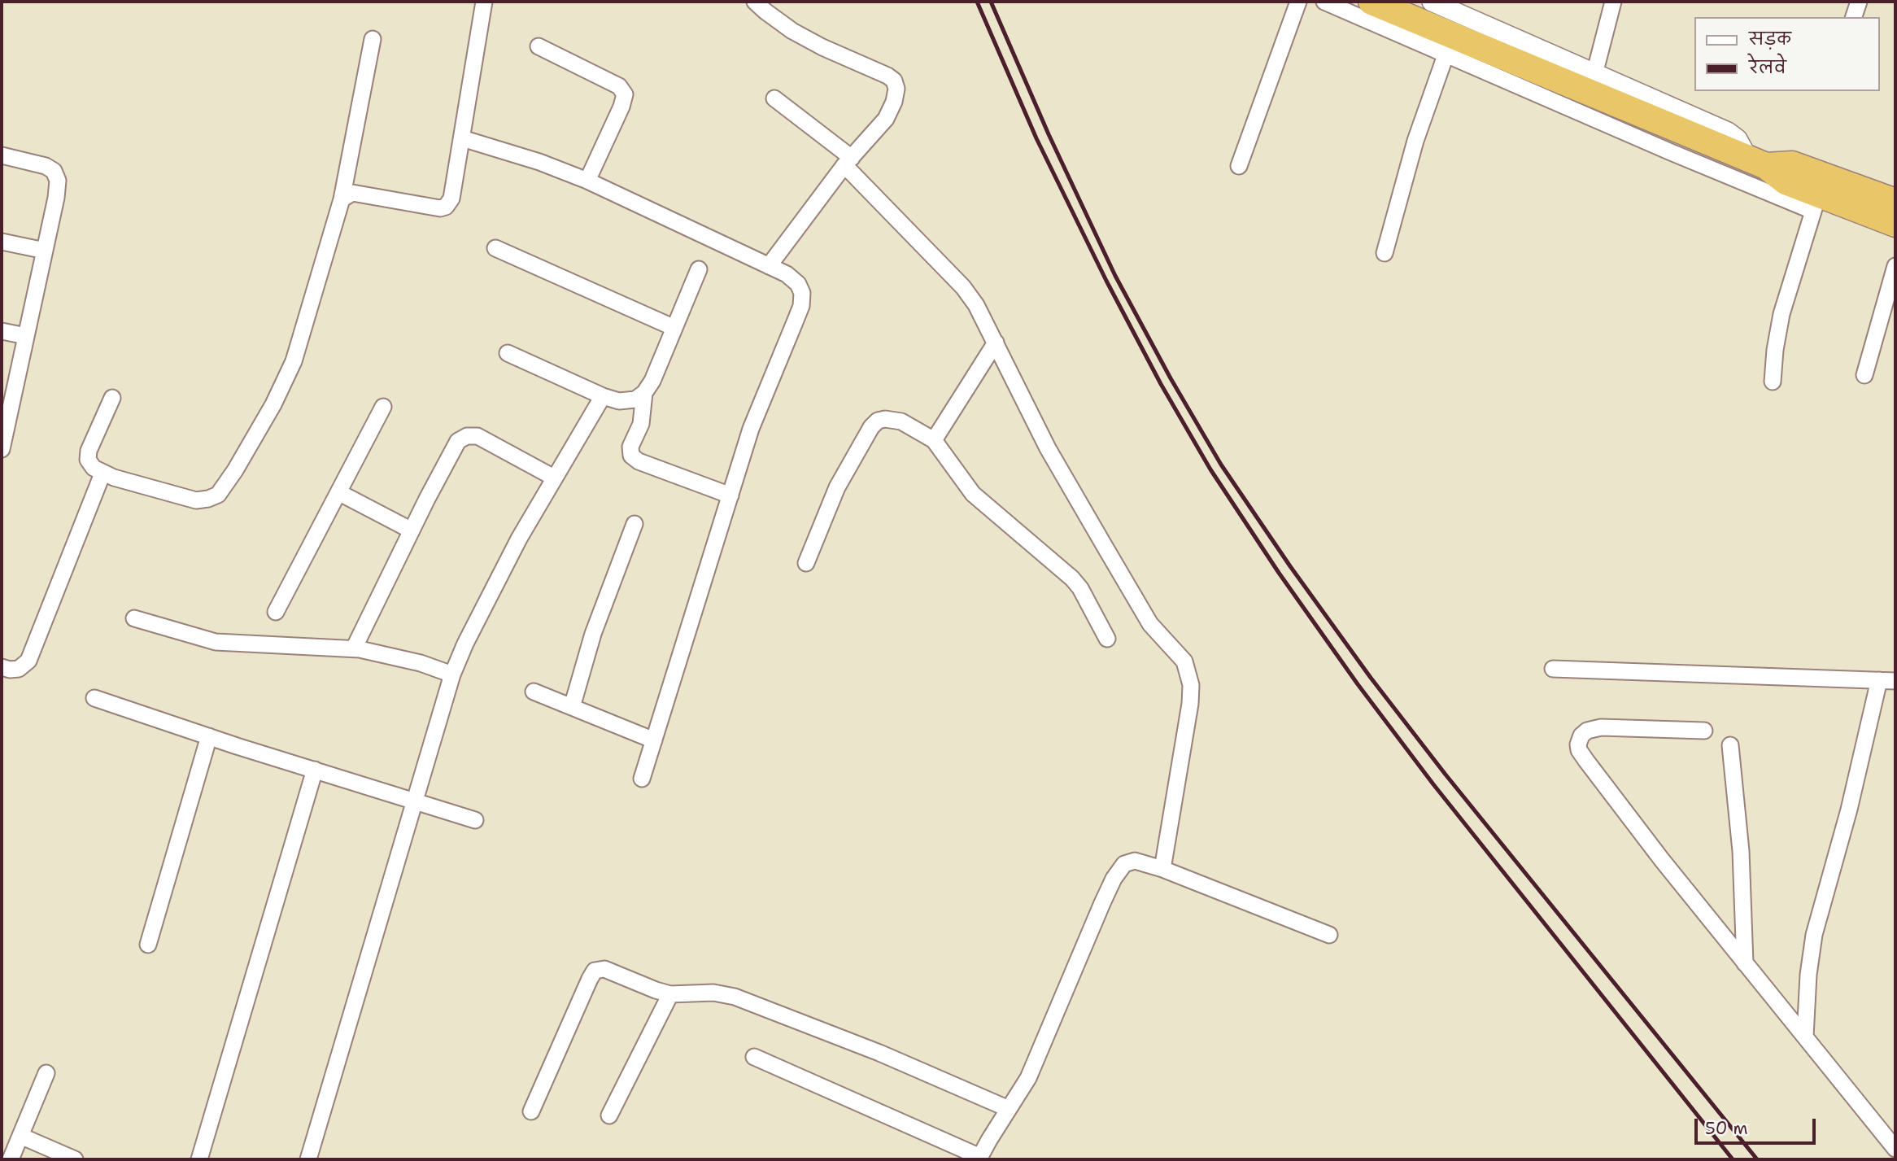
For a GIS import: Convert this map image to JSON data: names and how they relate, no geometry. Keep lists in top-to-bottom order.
{
  "legend": ["सड़क", "रेलवे"],
  "scale_bar": "50 m"
}
